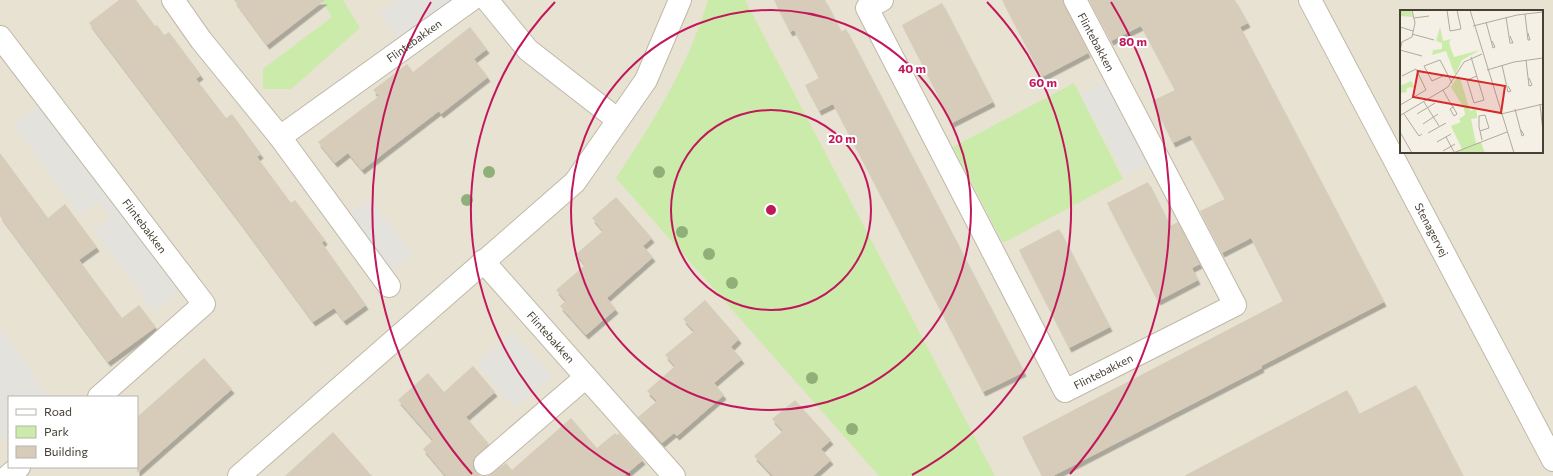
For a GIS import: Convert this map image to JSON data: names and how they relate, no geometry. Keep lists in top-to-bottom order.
{
  "streets": {
    "street": ["Flintebakken", "Stenagervej"]
  },
  "legend": ["Road", "Park", "Building"],
  "rings": [
    "80 m",
    "40 m",
    "60 m",
    "20 m"
  ]
}
